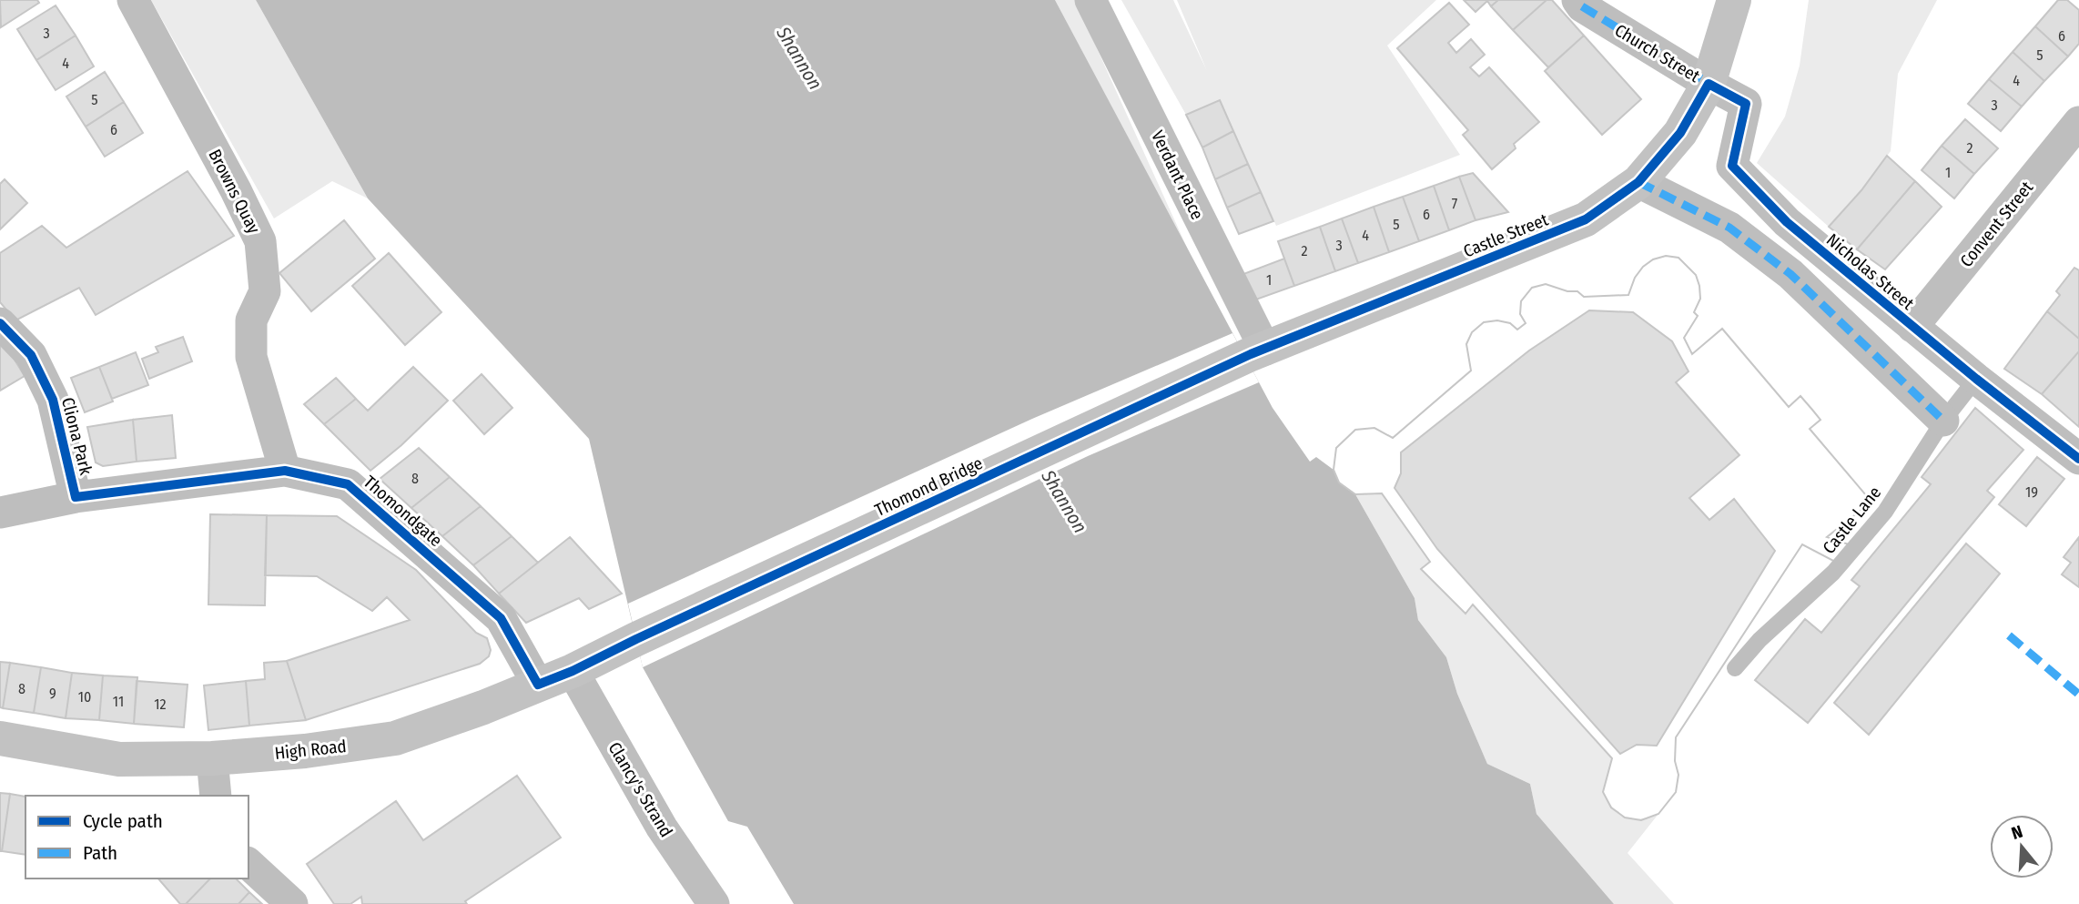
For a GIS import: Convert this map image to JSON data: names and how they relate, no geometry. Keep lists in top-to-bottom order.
{
  "streets": {
    "main road": ["Castle Street", "Thomond Bridge", "High Road"],
    "street": [
      "Church Street",
      "Verdant Place",
      "Browns Quay",
      "Convent Street",
      "Nicholas Street",
      "Cliona Park",
      "Thomondgate",
      "Clancy's Strand"
    ],
    "lane": ["Castle Lane"]
  },
  "crossings": [
    ["Church Street", "Castle Street"],
    ["Church Street", "Nicholas Street"],
    ["Verdant Place", "Castle Street"],
    ["Verdant Place", "Thomond Bridge"],
    ["Browns Quay", "Thomondgate"],
    ["Convent Street", "Nicholas Street"],
    ["Castle Street", "Nicholas Street"],
    ["Castle Street", "Thomond Bridge"],
    ["Nicholas Street", "Castle Lane"],
    ["Cliona Park", "Thomondgate"],
    ["Thomond Bridge", "High Road"],
    ["Thomondgate", "High Road"],
    ["High Road", "Clancy's Strand"]
  ],
  "water": ["Shannon"],
  "house_numbers": [
    "3",
    "6",
    "5",
    "4",
    "4",
    "5",
    "3",
    "6",
    "2",
    "1",
    "7",
    "6",
    "5",
    "4",
    "3",
    "2",
    "1",
    "8",
    "19",
    "8",
    "9",
    "10",
    "11",
    "12"
  ],
  "legend": ["Cycle path", "Path"],
  "north": "top"
}
